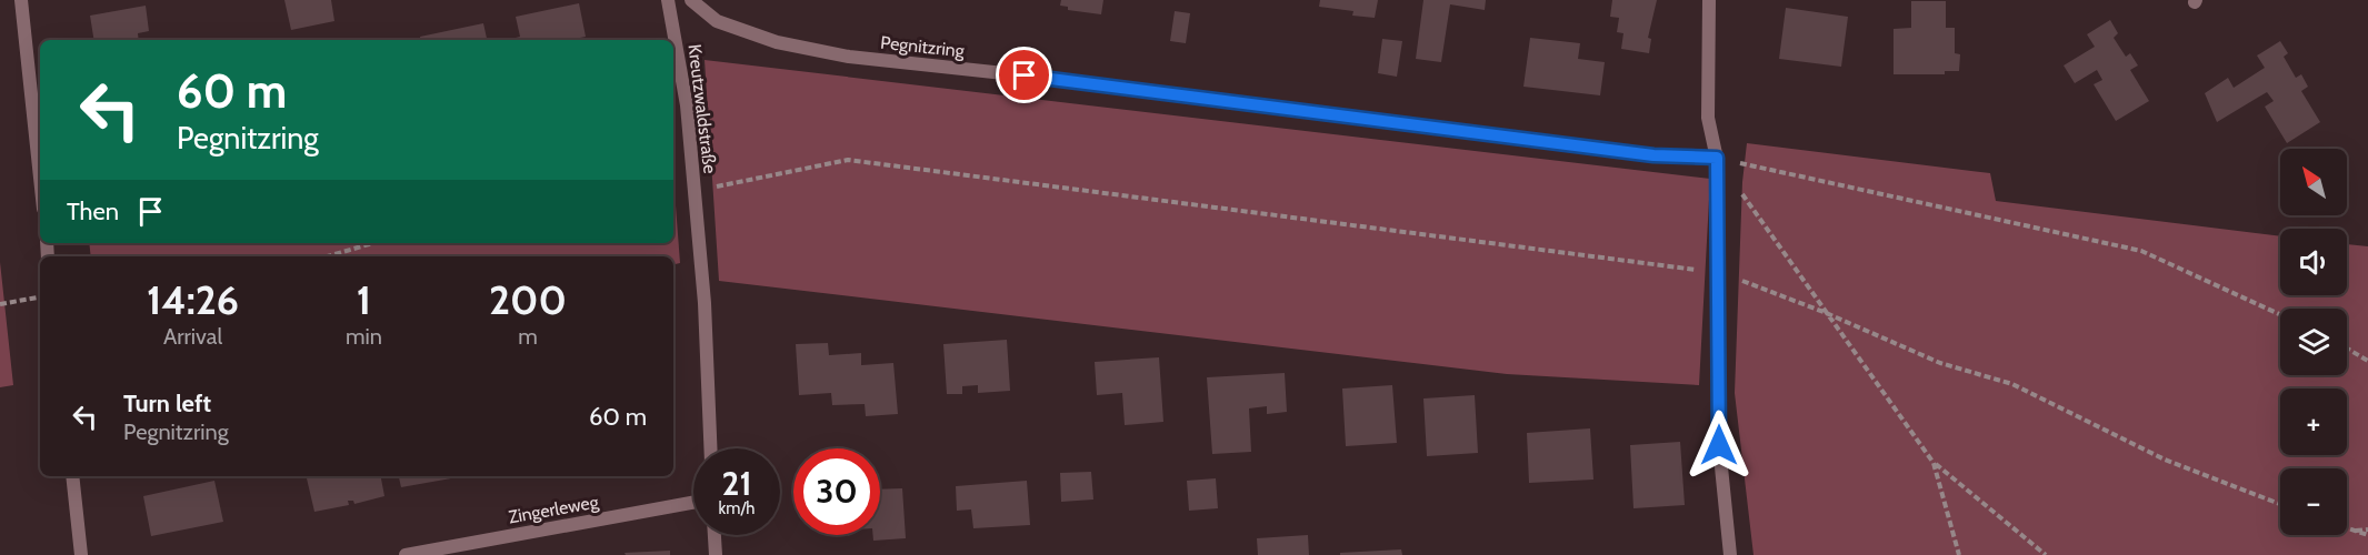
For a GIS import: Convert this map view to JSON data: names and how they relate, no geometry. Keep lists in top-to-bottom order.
{
  "streets": {
    "street": ["Pegnitzring", "Kreutzwaldstraße", "Zingerleweg"]
  },
  "north": "top left",
  "page": {
    "turn": ["60 m", "Pegnitzring"],
    "map_buttons": ["+", "−"],
    "then": "Then",
    "eta": [
      "14:26",
      "Arrival",
      "1",
      "min",
      "200",
      "m"
    ],
    "list": [
      {
        "name": "Turn left",
        "note": "Pegnitzring",
        "value": "60 m"
      }
    ],
    "speed": "21 km/h",
    "limit": "30"
  }
}
